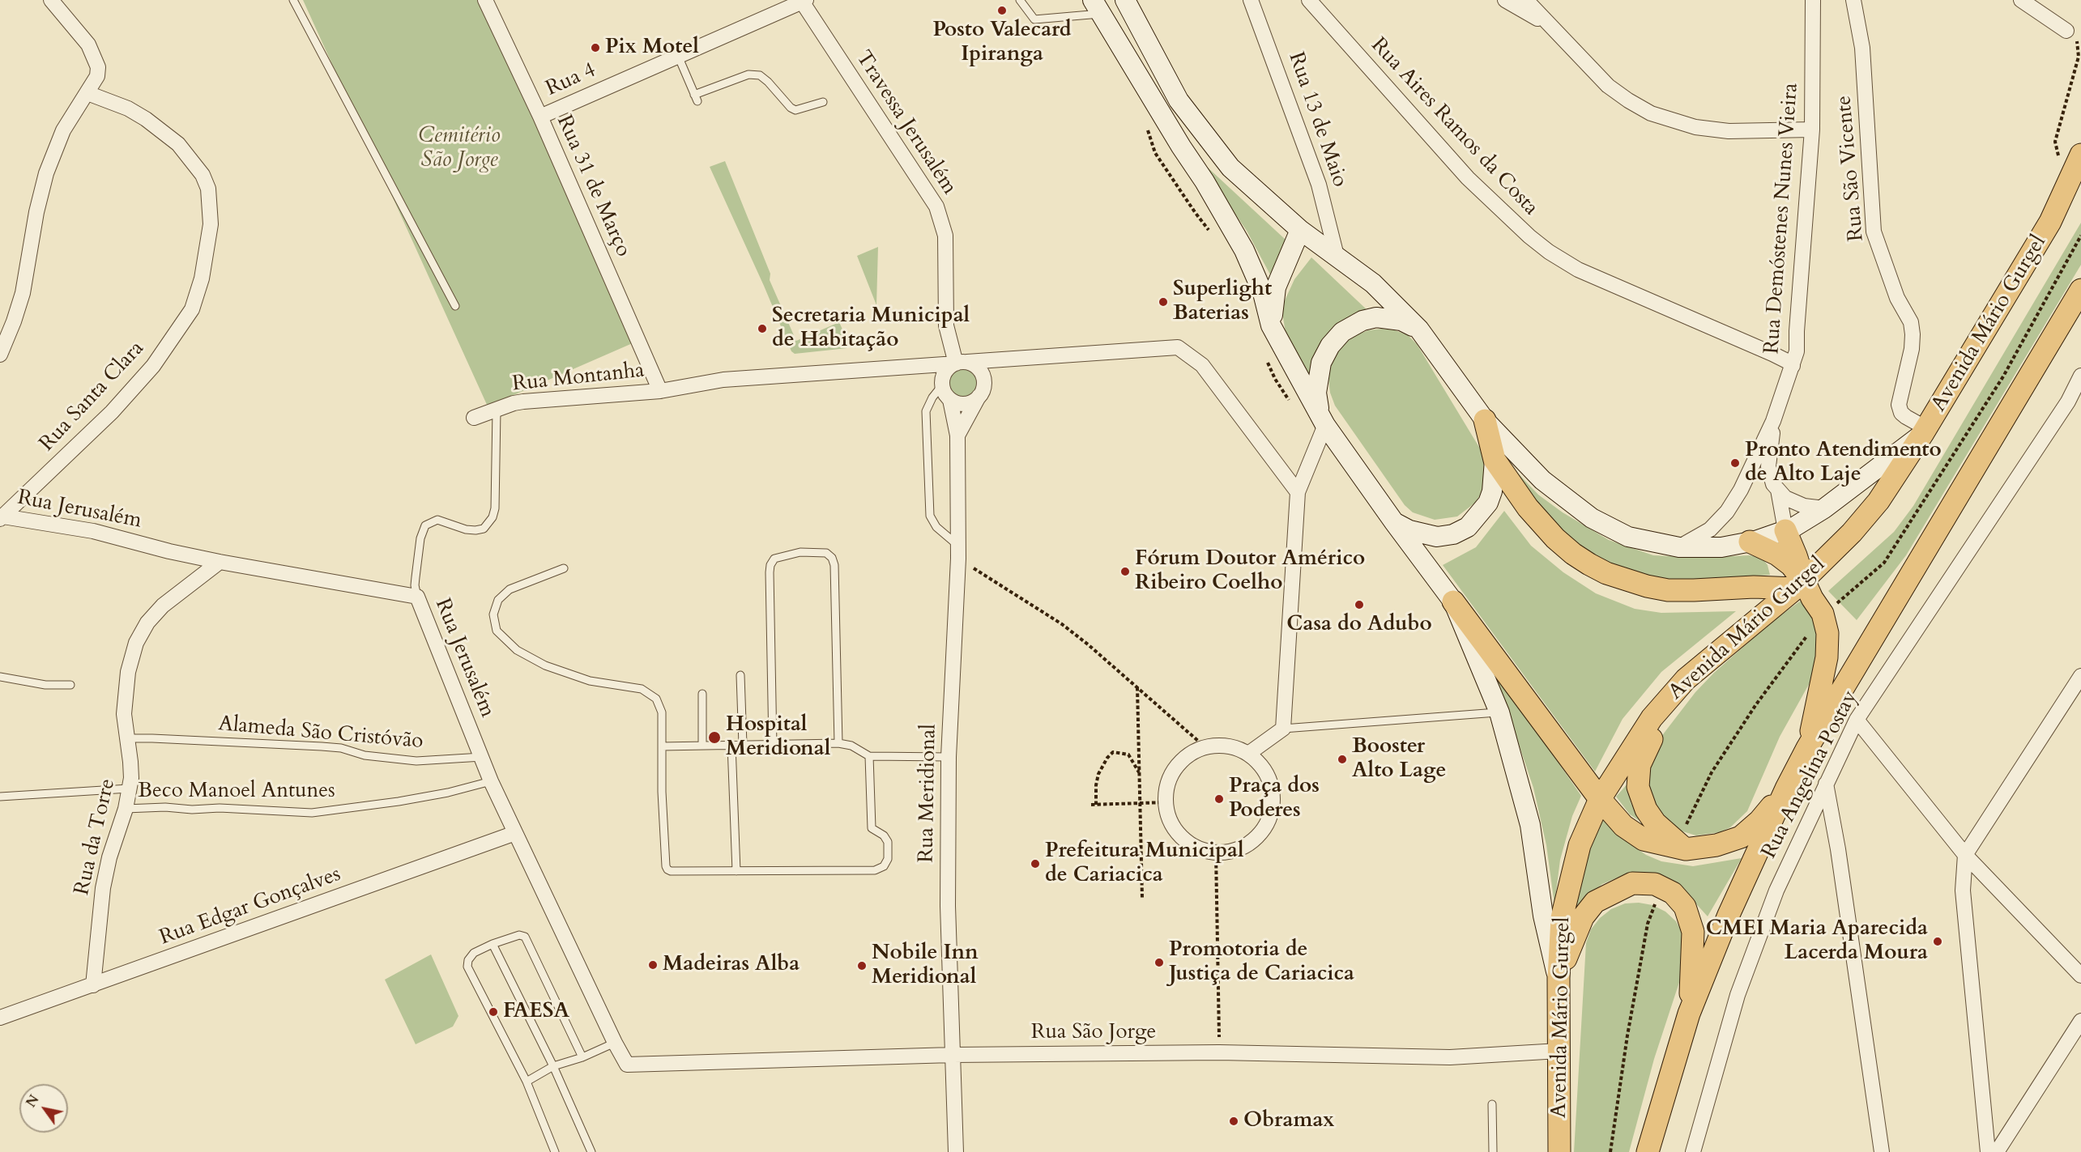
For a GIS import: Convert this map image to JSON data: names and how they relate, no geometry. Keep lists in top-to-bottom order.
{
  "streets": {
    "main road": ["Avenida Mário Gurgel"],
    "street": [
      "Rua 4",
      "Rua 13 de Maio",
      "Travessa Jerusalém",
      "Rua Aires Ramos da Costa",
      "Rua São Vicente",
      "Rua 31 de Março",
      "Rua Demóstenes Nunes Vieira",
      "Rua Montanha",
      "Rua Santa Clara",
      "Rua Jerusalém",
      "Rua Angelina Postay",
      "Rua Meridional",
      "Rua da Torre",
      "Rua Edgar Gonçalves",
      "Rua São Jorge"
    ],
    "lane": ["Alameda São Cristóvão", "Beco Manoel Antunes"]
  },
  "crossings": [
    ["Rua 4", "Travessa Jerusalém"],
    ["Rua 4", "Rua 31 de Março"],
    ["Travessa Jerusalém", "Rua Montanha"],
    ["Rua Aires Ramos da Costa", "Rua Demóstenes Nunes Vieira"],
    ["Rua São Vicente", "Avenida Mário Gurgel"],
    ["Rua 31 de Março", "Rua Montanha"],
    ["Avenida Mário Gurgel", "Rua São Jorge"],
    ["Rua Santa Clara", "Rua Jerusalém"],
    ["Rua Jerusalém", "Alameda São Cristóvão"],
    ["Rua Jerusalém", "Beco Manoel Antunes"],
    ["Rua Jerusalém", "Rua da Torre"],
    ["Rua Jerusalém", "Rua Edgar Gonçalves"],
    ["Rua Jerusalém", "Rua São Jorge"],
    ["Alameda São Cristóvão", "Rua da Torre"],
    ["Beco Manoel Antunes", "Rua da Torre"],
    ["Rua Meridional", "Rua São Jorge"],
    ["Rua da Torre", "Rua Edgar Gonçalves"]
  ],
  "parks": ["Cemitério São Jorge"],
  "places": [
    "Posto Valecard Ipiranga",
    "Pix Motel",
    "Superlight Baterias",
    "Secretaria Municipal de Habitação",
    "Pronto Atendimento de Alto Laje",
    "Fórum Doutor Américo Ribeiro Coelho",
    "Casa do Adubo",
    "Hospital Meridional",
    "Booster Alto Lage",
    "Praça dos Poderes",
    "Prefeitura Municipal de Cariacica",
    "CMEI Maria Aparecida Lacerda Moura",
    "Promotoria de Justiça de Cariacica",
    "Madeiras Alba",
    "Nobile Inn Meridional",
    "FAESA",
    "Obramax"
  ],
  "north": "top left"
}
